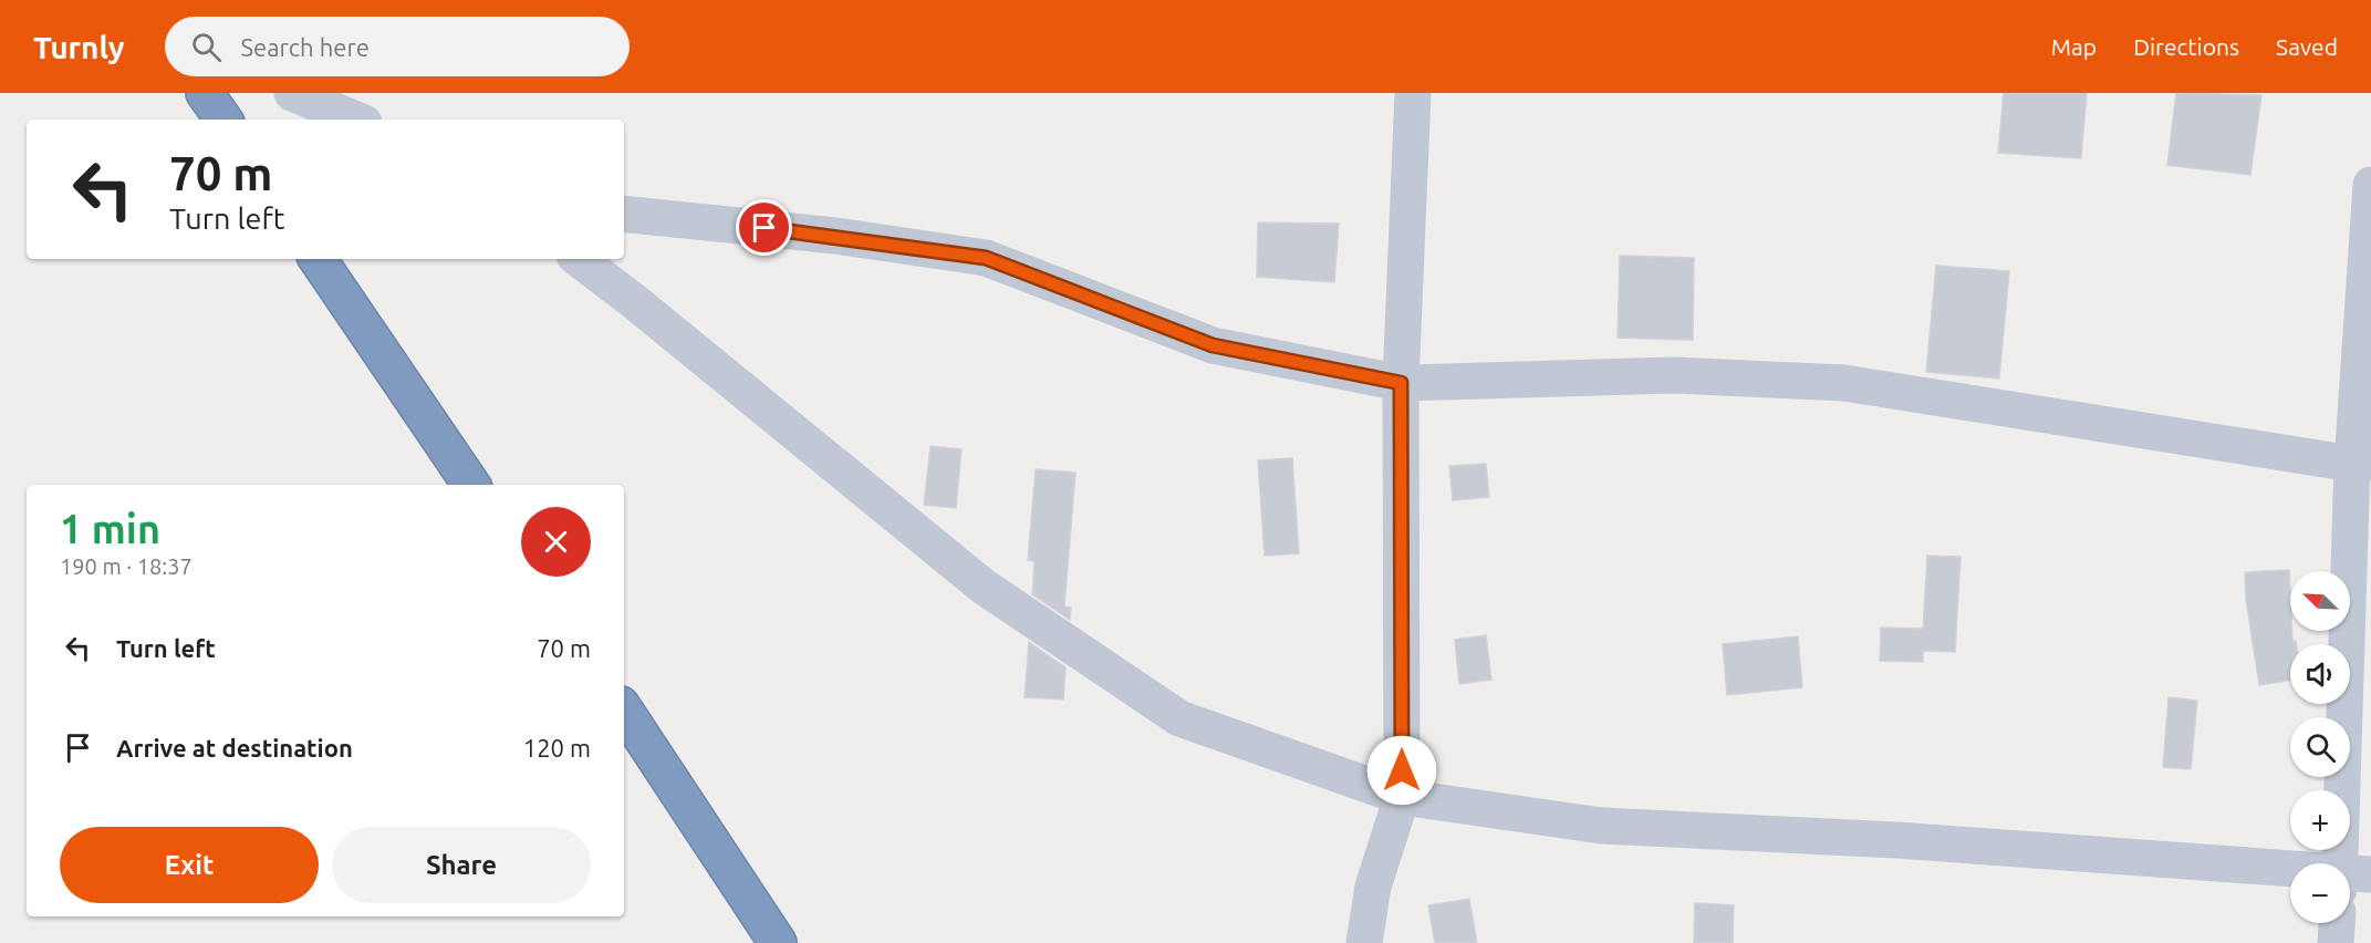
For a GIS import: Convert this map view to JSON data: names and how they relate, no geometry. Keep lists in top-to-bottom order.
{
  "north": "top left",
  "page": {
    "header": "Turnly",
    "search": "Search here",
    "nav": ["Map", "Directions", "Saved"],
    "turn": ["70 m", "Turn left"],
    "heading": ["1 min", "190 m · 18:37"],
    "map_buttons": ["+", "−"],
    "list": [
      {
        "name": "Turn left",
        "value": "70 m"
      },
      {
        "name": "Arrive at destination",
        "value": "120 m"
      }
    ],
    "buttons": ["Exit", "Share"]
  }
}
